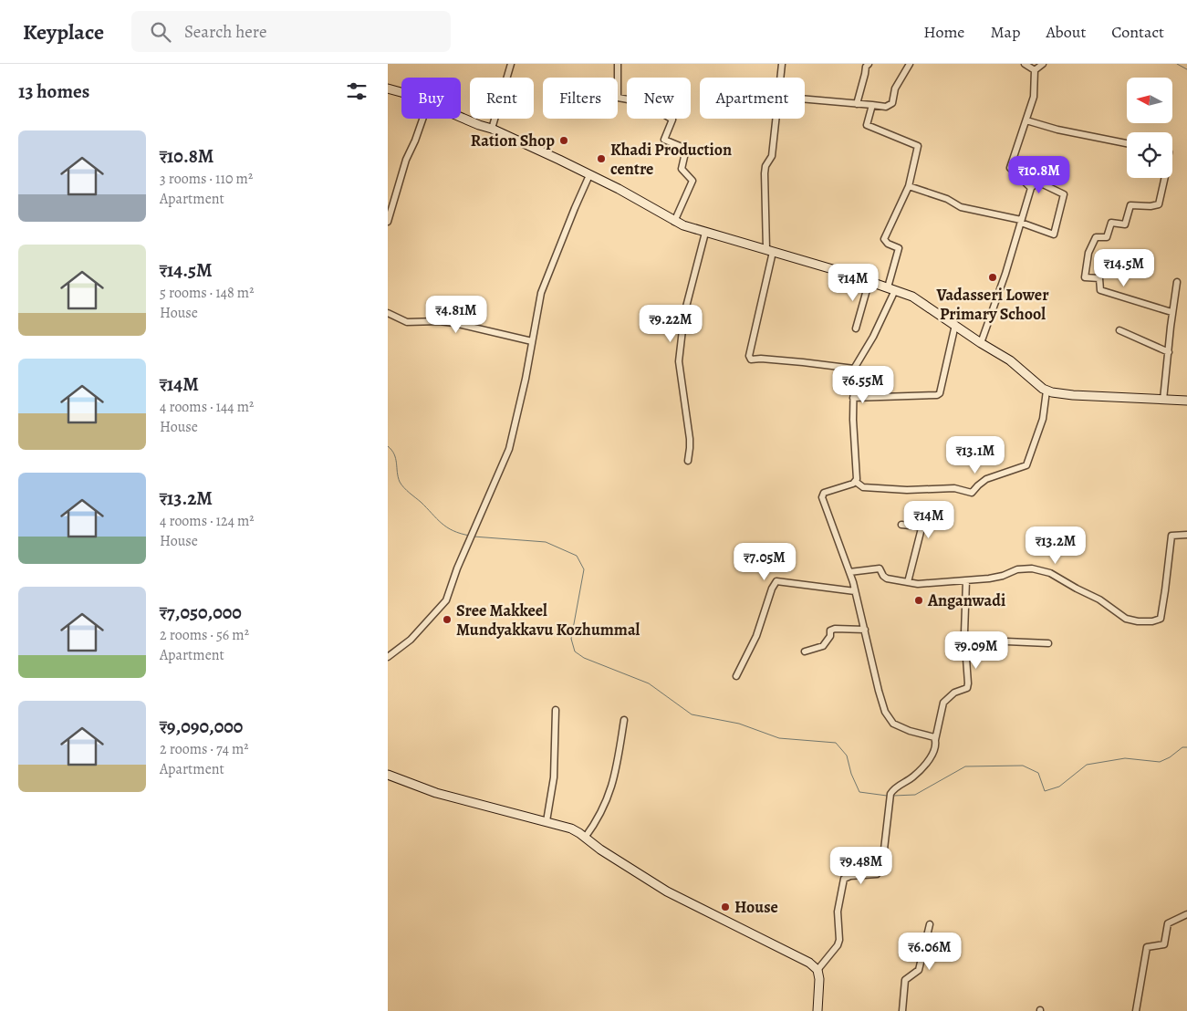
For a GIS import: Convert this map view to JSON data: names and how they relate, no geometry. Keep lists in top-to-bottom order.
{
  "places": [
    "Ration Shop",
    "Khadi Production centre",
    "Vadasseri Lower Primary School",
    "Anganwadi",
    "Sree Makkeel Mundyakkavu Kozhummal",
    "House"
  ],
  "north": "left",
  "page": {
    "header": "Keyplace",
    "search": "Search here",
    "nav": [
      "Home",
      "Map",
      "About",
      "Contact"
    ],
    "heading": "13 homes",
    "chip": [
      "Buy",
      "Rent",
      "Filters",
      "New",
      "Apartment"
    ],
    "list": [
      {
        "name": "₹10.8M",
        "note": "3 rooms · 110 m² · Apartment"
      },
      {
        "name": "₹14.5M",
        "note": "5 rooms · 148 m² · House"
      },
      {
        "name": "₹14M",
        "note": "4 rooms · 144 m² · House"
      },
      {
        "name": "₹13.2M",
        "note": "4 rooms · 124 m² · House"
      },
      {
        "name": "₹7,050,000",
        "note": "2 rooms · 56 m² · Apartment"
      },
      {
        "name": "₹9,090,000",
        "note": "2 rooms · 74 m² · Apartment"
      }
    ],
    "price": [
      "₹10.8M",
      "₹14.5M",
      "₹14M",
      "₹4.81M",
      "₹9.22M",
      "₹6.55M",
      "₹13.1M",
      "₹14M",
      "₹13.2M",
      "₹7.05M",
      "₹9.09M",
      "₹9.48M",
      "₹6.06M"
    ]
  }
}
